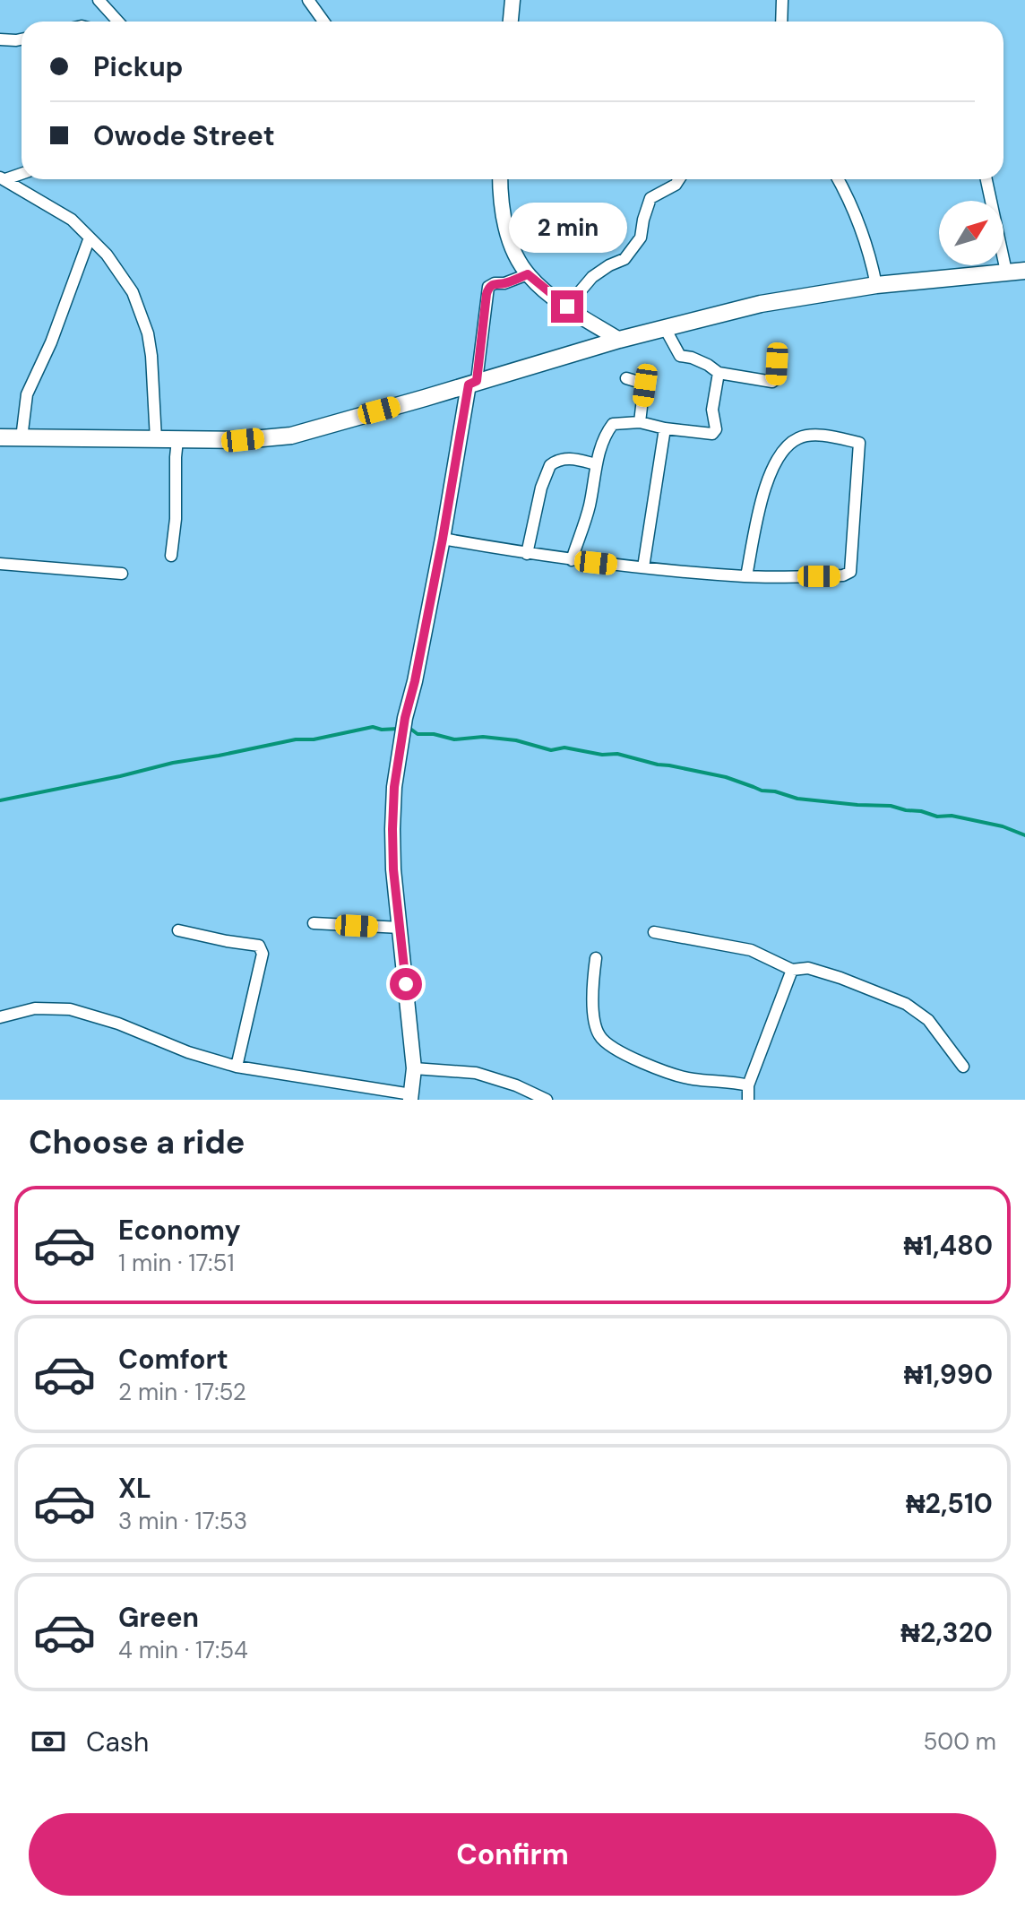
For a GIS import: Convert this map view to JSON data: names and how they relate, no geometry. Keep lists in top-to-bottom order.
{
  "north": "top right",
  "page": {
    "banner": ["Pickup", "Owode Street"],
    "bubble": "2 min",
    "heading": "Choose a ride",
    "list": [
      {
        "name": "Economy",
        "note": "1 min · 17:51",
        "value": "₦1,480"
      },
      {
        "name": "Comfort",
        "note": "2 min · 17:52",
        "value": "₦1,990"
      },
      {
        "name": "XL",
        "note": "3 min · 17:53",
        "value": "₦2,510"
      },
      {
        "name": "Green",
        "note": "4 min · 17:54",
        "value": "₦2,320"
      }
    ],
    "pay": ["Cash", "500 m"],
    "buttons": "Confirm"
  }
}
